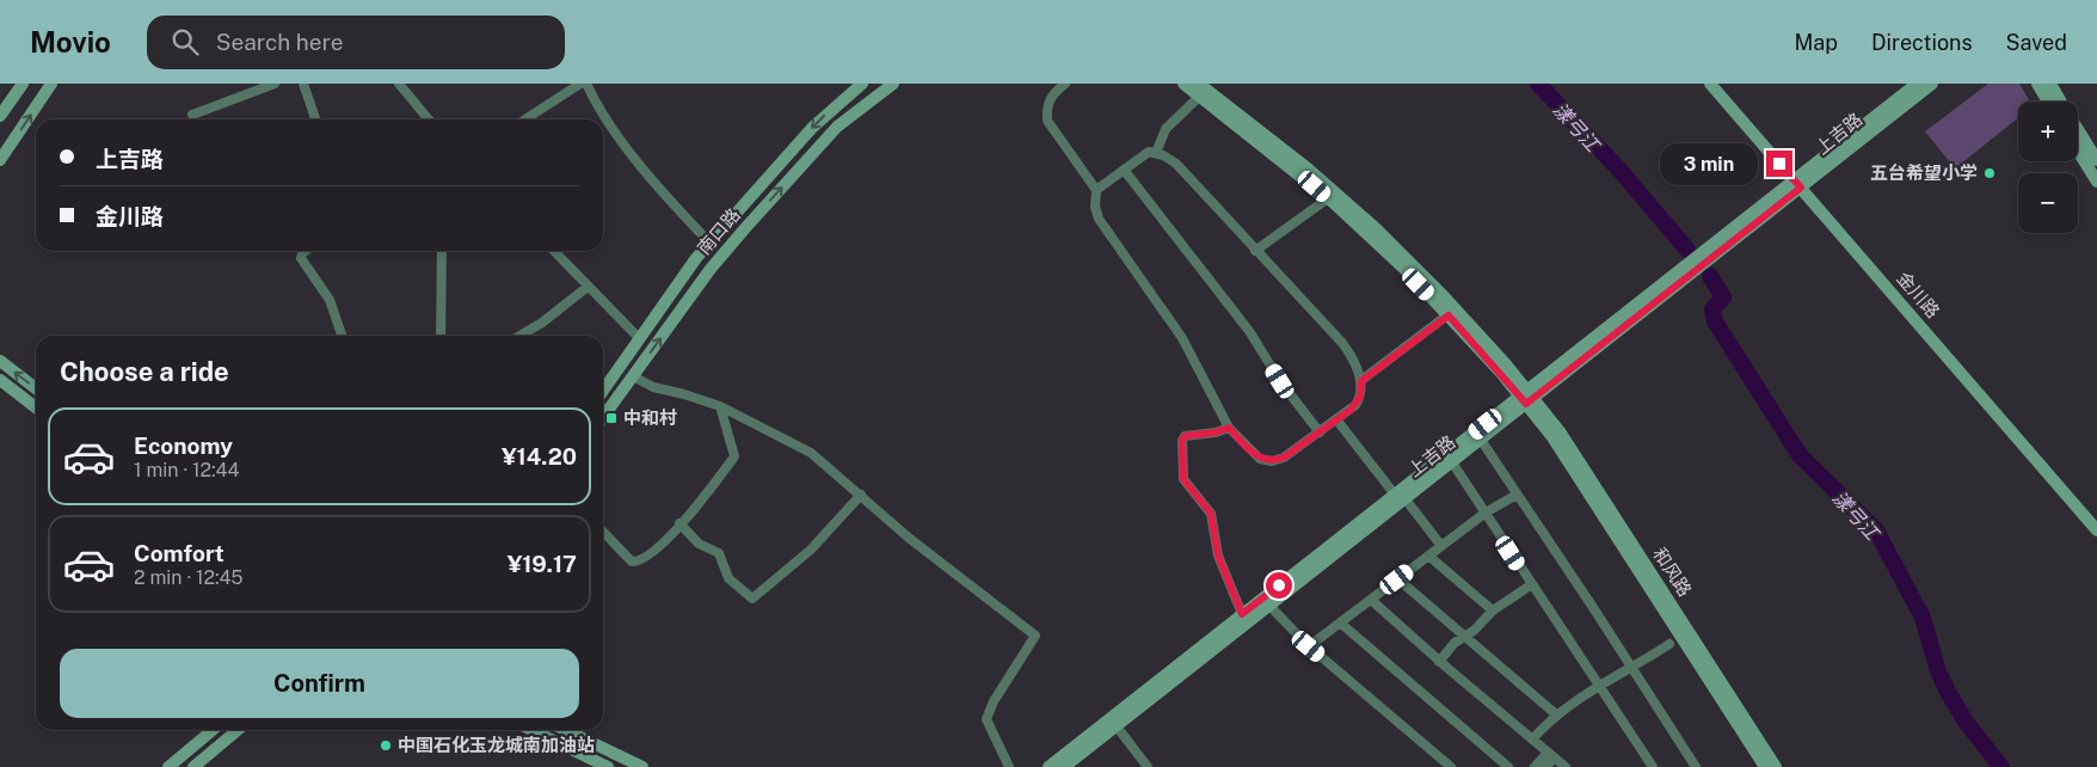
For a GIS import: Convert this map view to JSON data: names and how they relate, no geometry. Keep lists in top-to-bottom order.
{
  "streets": {
    "main road": [
      "上吉路",
      "南口路",
      "金川路",
      "和风路"
    ]
  },
  "crossings": [
    ["上吉路", "金川路"],
    ["上吉路", "和风路"]
  ],
  "water": ["漾弓江"],
  "places": {
    "other": ["五台希望小学", "中国石化玉龙城南加油站"],
    "transit": ["中和村"]
  },
  "page": {
    "header": "Movio",
    "search": "Search here",
    "nav": ["Map", "Directions", "Saved"],
    "map_buttons": ["+", "−"],
    "banner": ["上吉路", "金川路"],
    "bubble": "3 min",
    "heading": "Choose a ride",
    "list": [
      {
        "name": "Economy",
        "note": "1 min · 12:44",
        "value": "¥14.20"
      },
      {
        "name": "Comfort",
        "note": "2 min · 12:45",
        "value": "¥19.17"
      }
    ],
    "buttons": "Confirm"
  }
}
